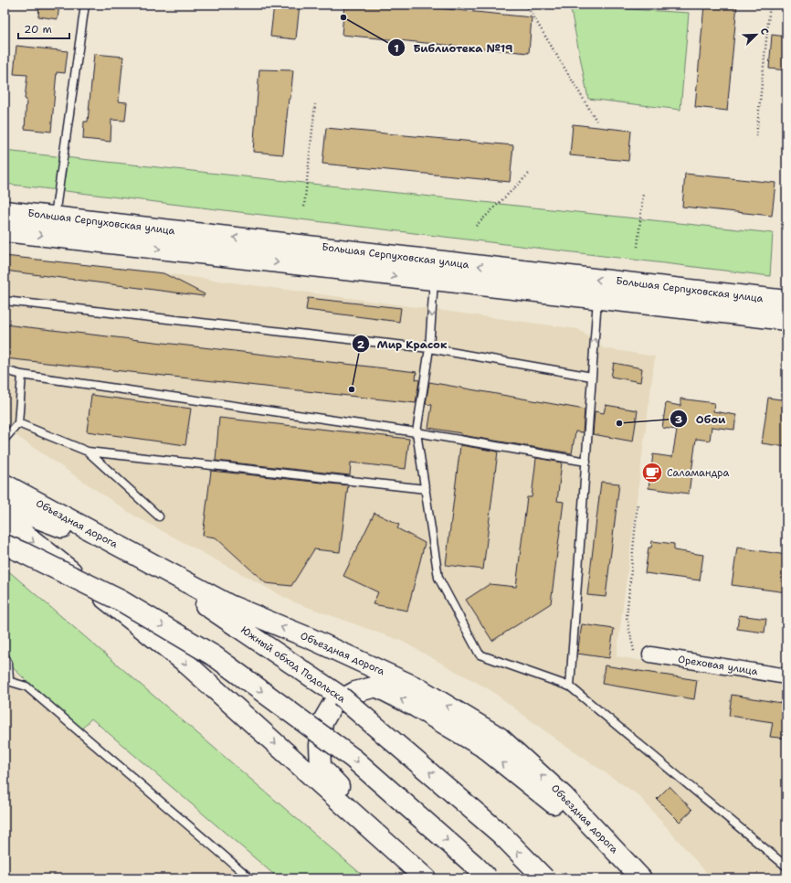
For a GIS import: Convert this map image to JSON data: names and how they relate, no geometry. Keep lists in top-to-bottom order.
{
  "streets": {
    "main road": ["Большая Серпуховская улица", "Объездная дорога", "Южный обход Подольска"],
    "street": ["Ореховая улица"]
  },
  "places": {
    "other": ["Библиотека №19", "Мир Красок", "Обои"],
    "cafe": ["Саламандра"]
  },
  "scale_bar": "20 m",
  "north": "top right"
}
